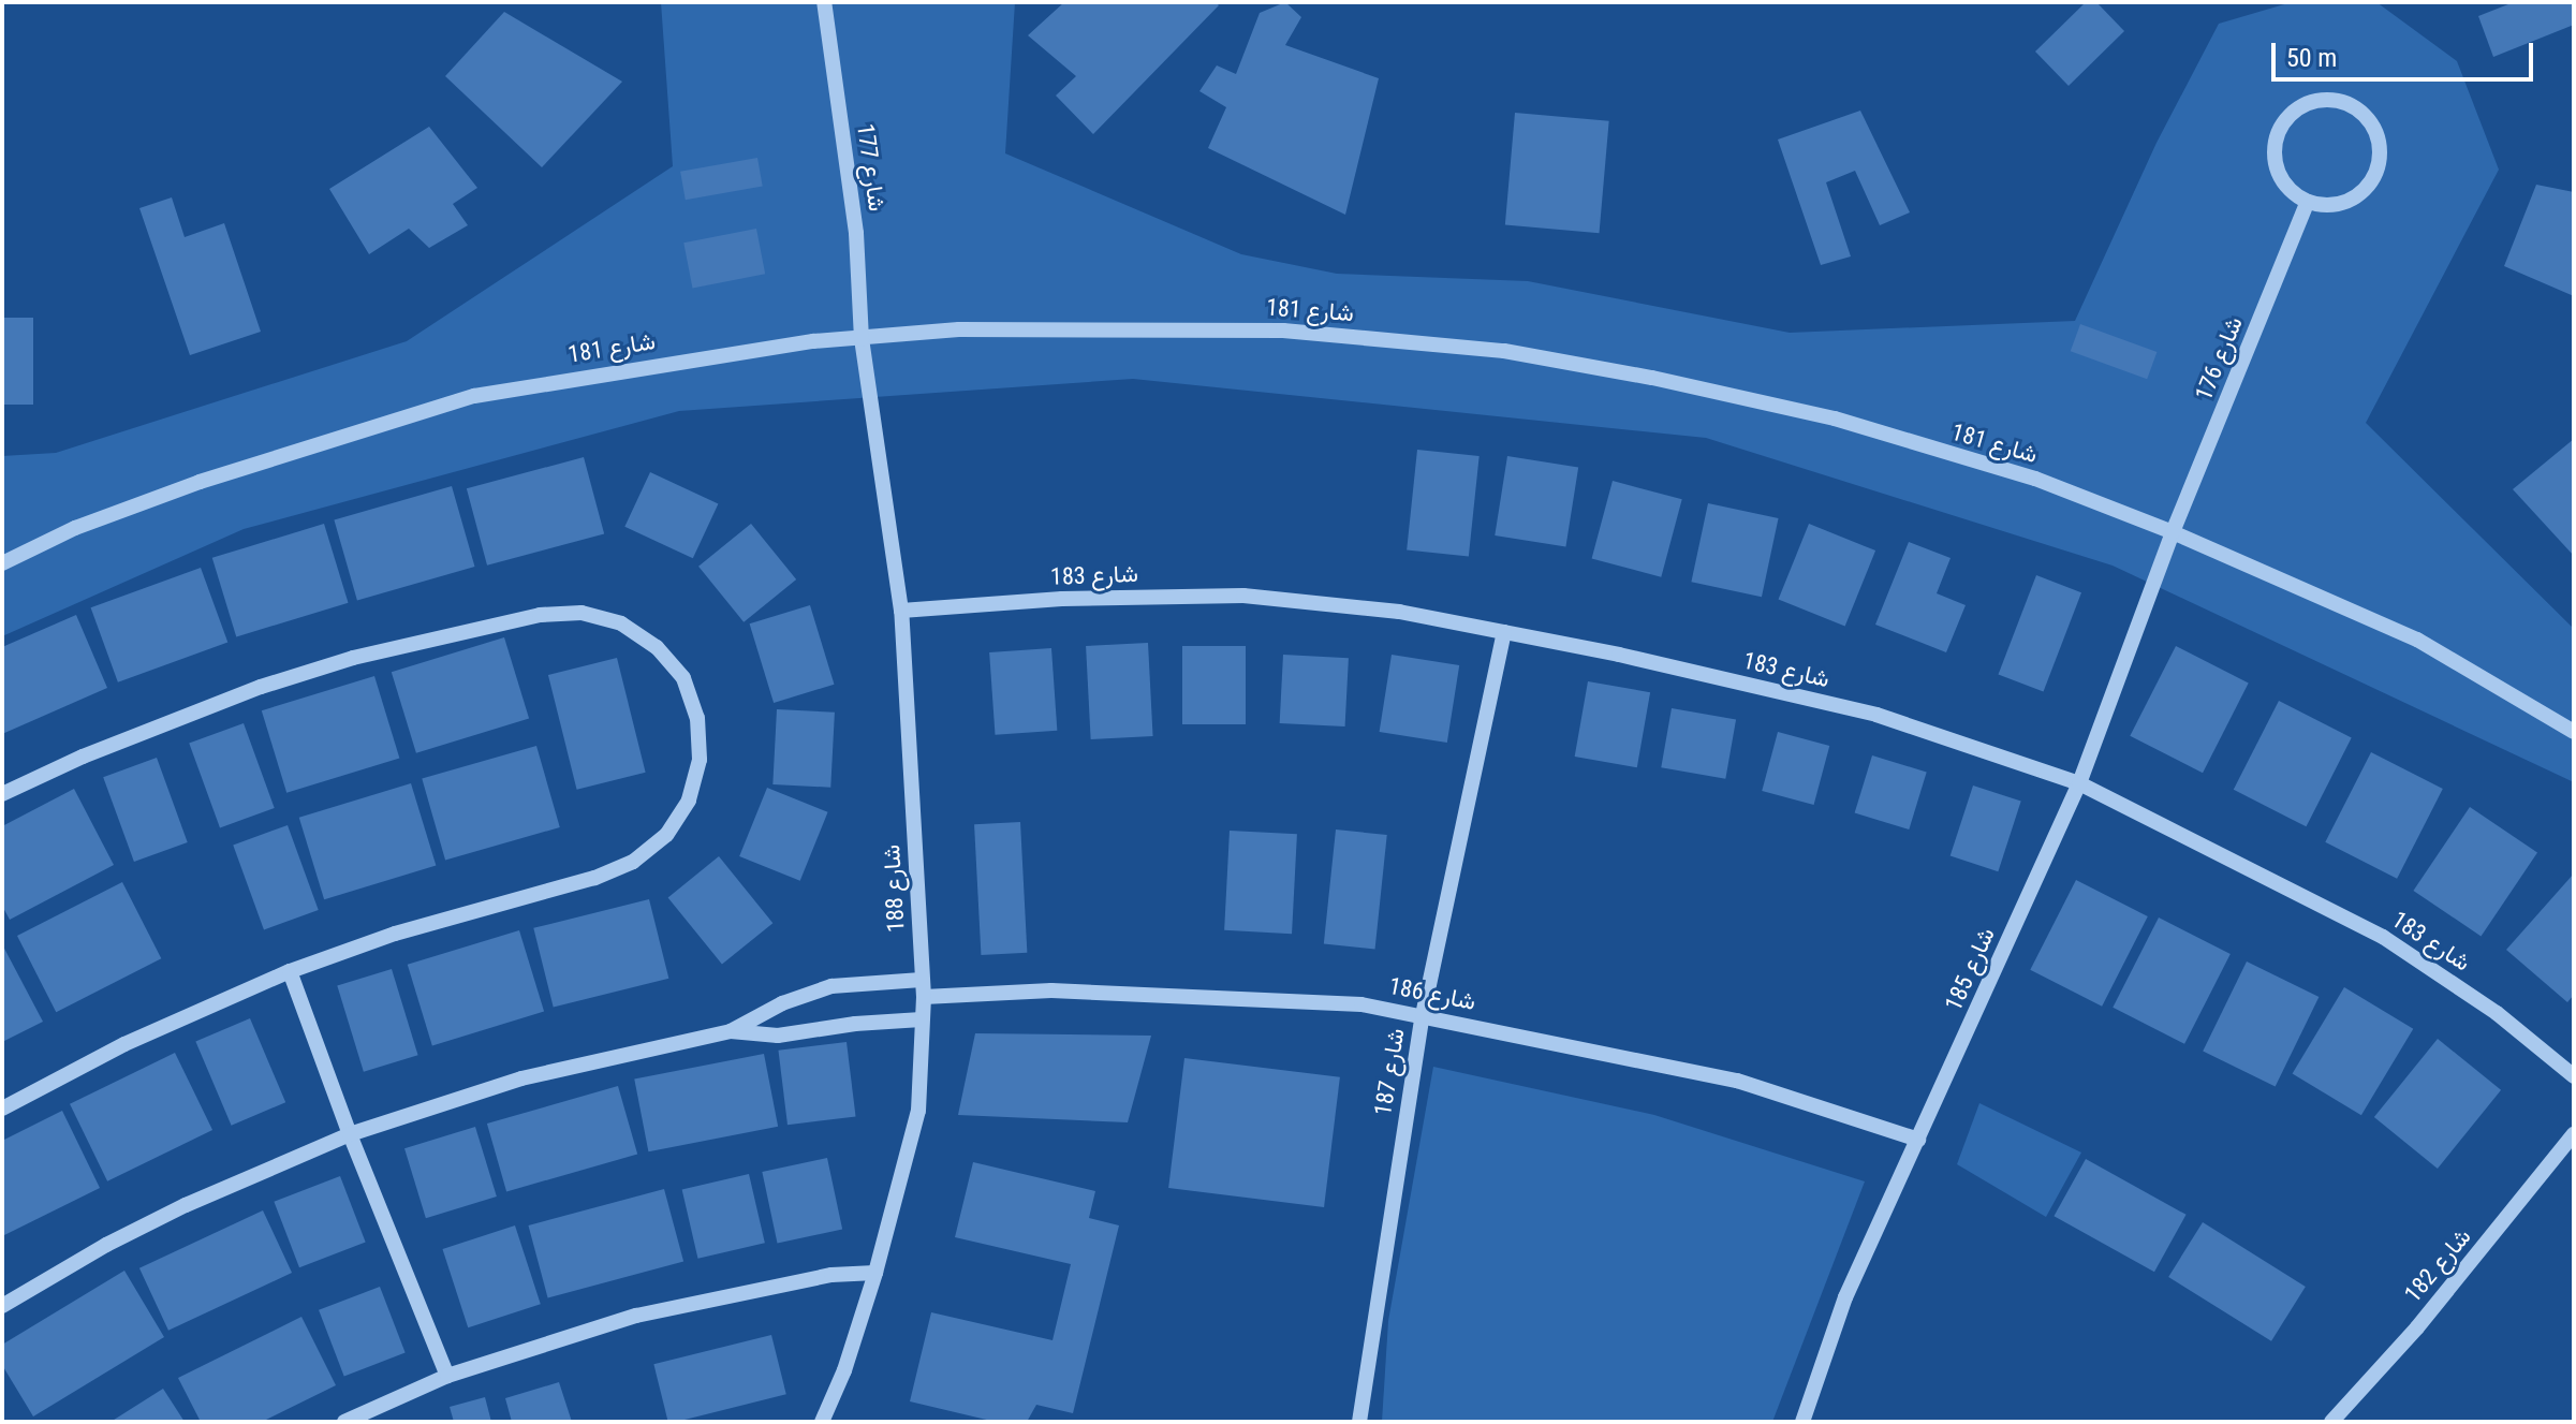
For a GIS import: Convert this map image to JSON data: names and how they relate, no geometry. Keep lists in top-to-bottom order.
{
  "streets": {
    "street": [
      "شارع 177",
      "شارع 181",
      "شارع 176",
      "شارع 183",
      "شارع 188",
      "شارع 185",
      "شارع 186",
      "شارع 187",
      "شارع 182"
    ]
  },
  "crossings": [
    ["شارع 177", "شارع 181"],
    ["شارع 177", "شارع 188"],
    ["شارع 181", "شارع 176"],
    ["شارع 181", "شارع 188"],
    ["شارع 181", "شارع 185"],
    ["شارع 176", "شارع 185"],
    ["شارع 183", "شارع 188"],
    ["شارع 183", "شارع 185"],
    ["شارع 183", "شارع 187"],
    ["شارع 188", "شارع 186"],
    ["شارع 185", "شارع 186"],
    ["شارع 186", "شارع 187"]
  ],
  "scale_bar": "50 m"
}
